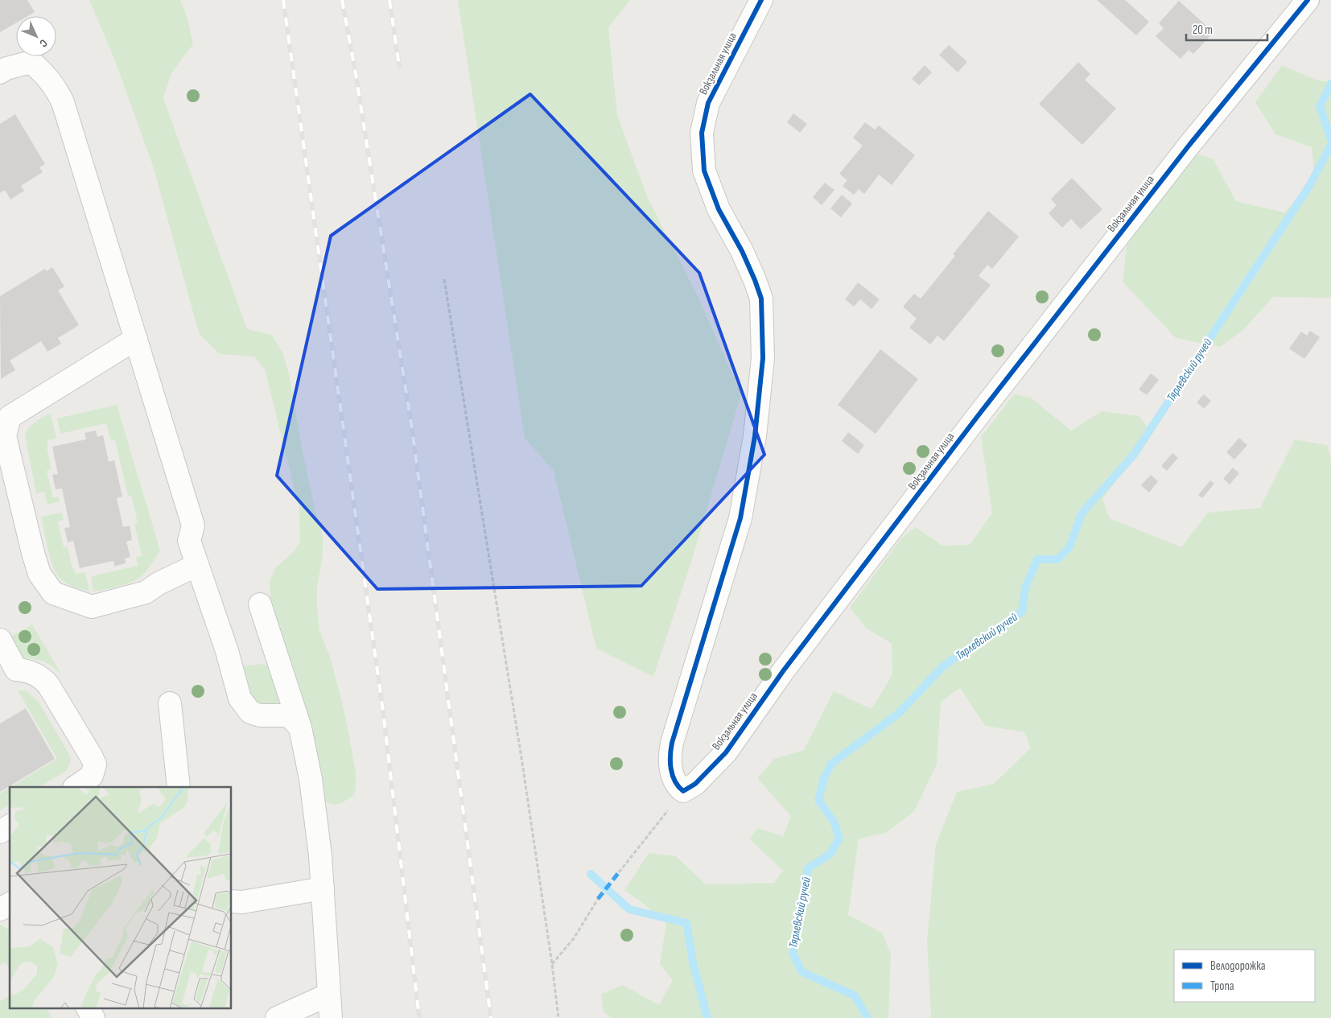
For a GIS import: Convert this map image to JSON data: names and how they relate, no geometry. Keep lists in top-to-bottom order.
{
  "streets": {
    "street": ["Вокзальная улица"]
  },
  "water": ["Тярлевский ручей"],
  "legend": ["Велодорожка", "Тропа"],
  "scale_bar": "20 m",
  "north": "bottom right"
}
